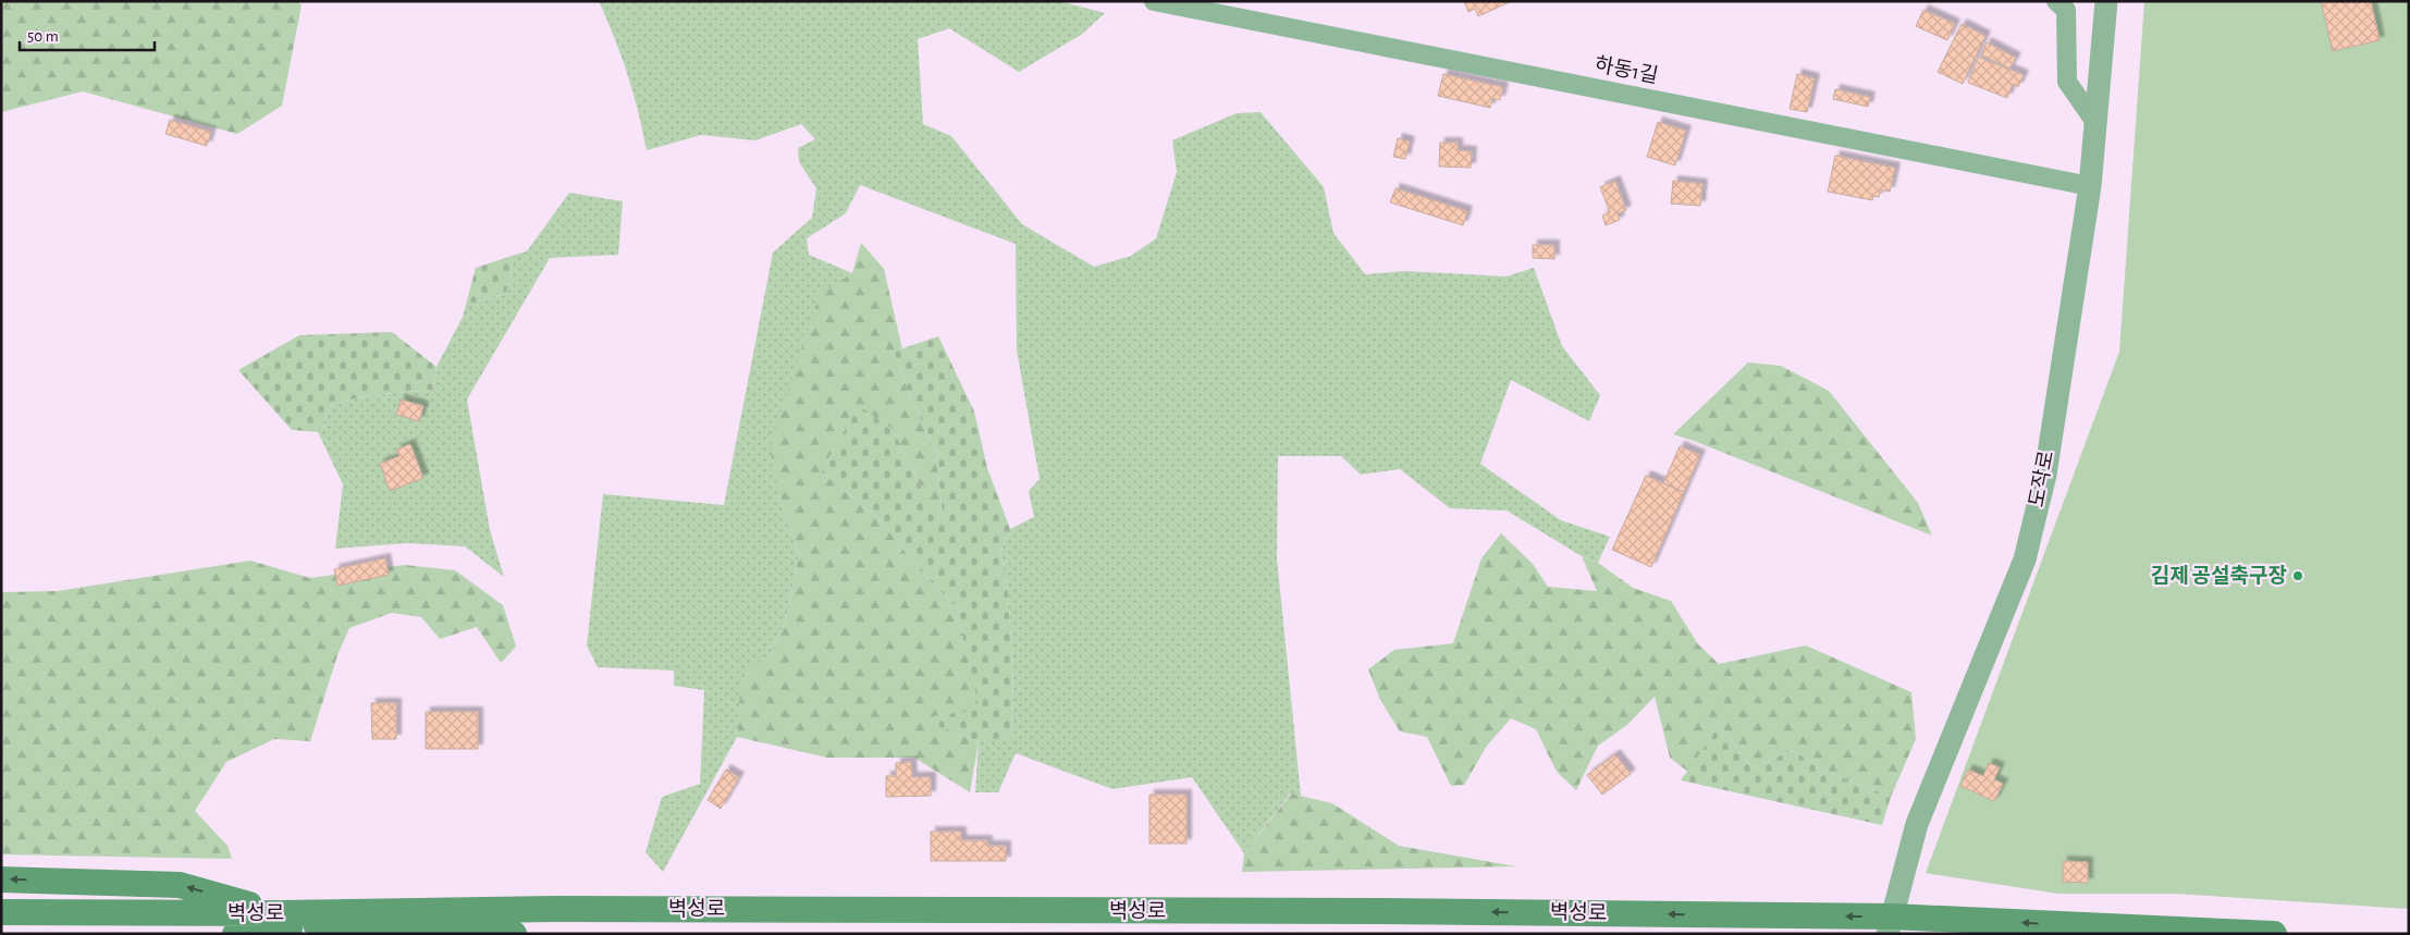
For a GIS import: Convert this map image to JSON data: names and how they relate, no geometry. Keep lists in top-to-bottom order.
{
  "streets": {
    "main road": ["벽성로"],
    "street": ["하동1길", "도작로"]
  },
  "crossings": [
    ["하동1길", "도작로"],
    ["도작로", "벽성로"]
  ],
  "one_way": ["벽성로"],
  "places": ["김제 공설축구장"],
  "scale_bar": "50 m"
}
